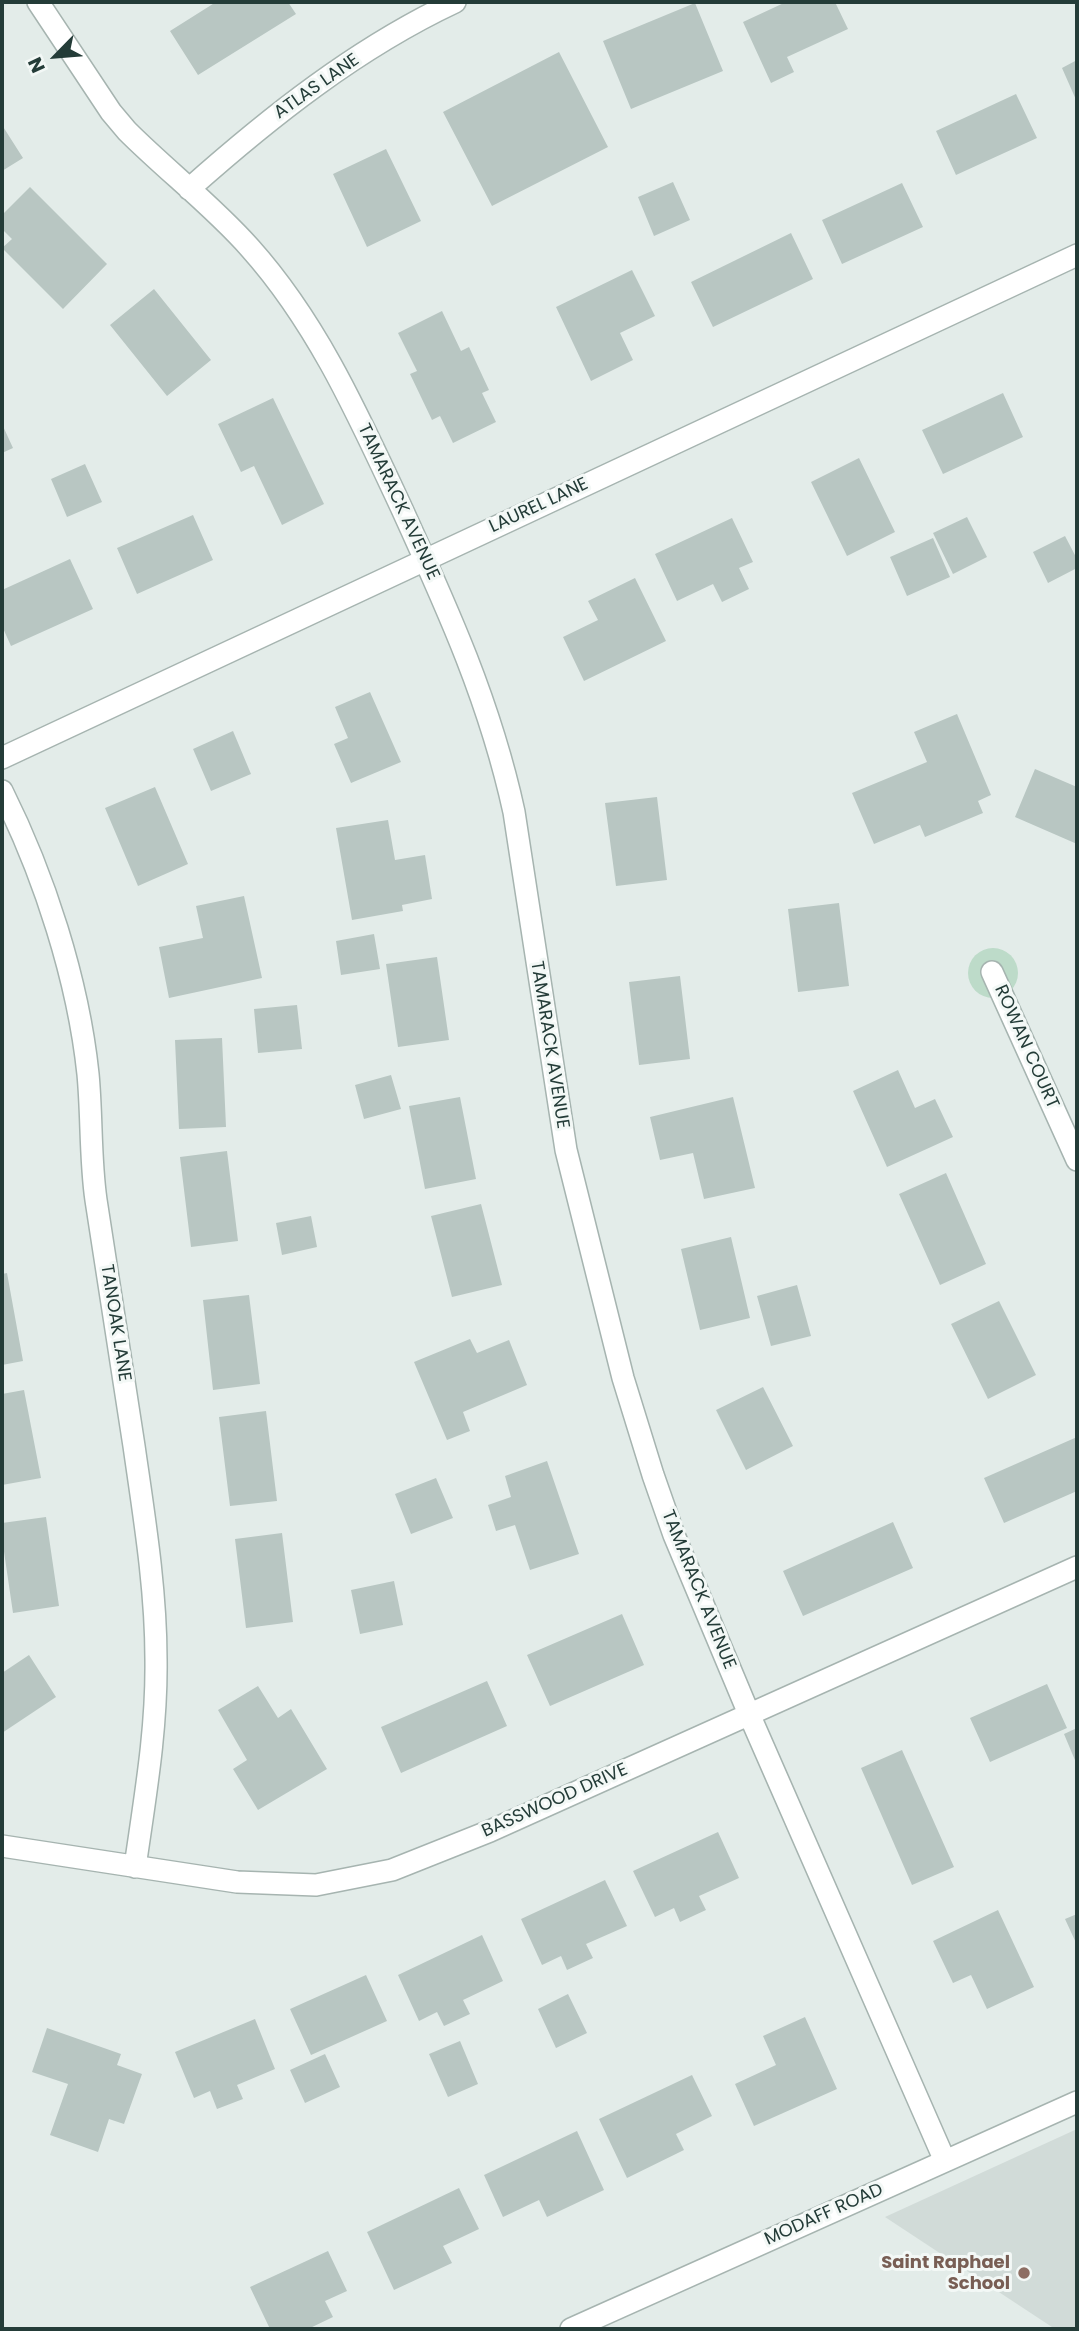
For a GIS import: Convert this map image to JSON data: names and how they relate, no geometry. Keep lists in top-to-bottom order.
{
  "streets": {
    "street": [
      "ATLAS LANE",
      "TAMARACK AVENUE",
      "LAUREL LANE",
      "ROWAN COURT",
      "TANOAK LANE",
      "BASSWOOD DRIVE",
      "MODAFF ROAD"
    ]
  },
  "crossings": [
    ["ATLAS LANE", "TAMARACK AVENUE"],
    ["TAMARACK AVENUE", "LAUREL LANE"],
    ["TAMARACK AVENUE", "BASSWOOD DRIVE"],
    ["TAMARACK AVENUE", "MODAFF ROAD"],
    ["TANOAK LANE", "BASSWOOD DRIVE"]
  ],
  "places": ["Saint Raphael School"],
  "north": "bottom left"
}
